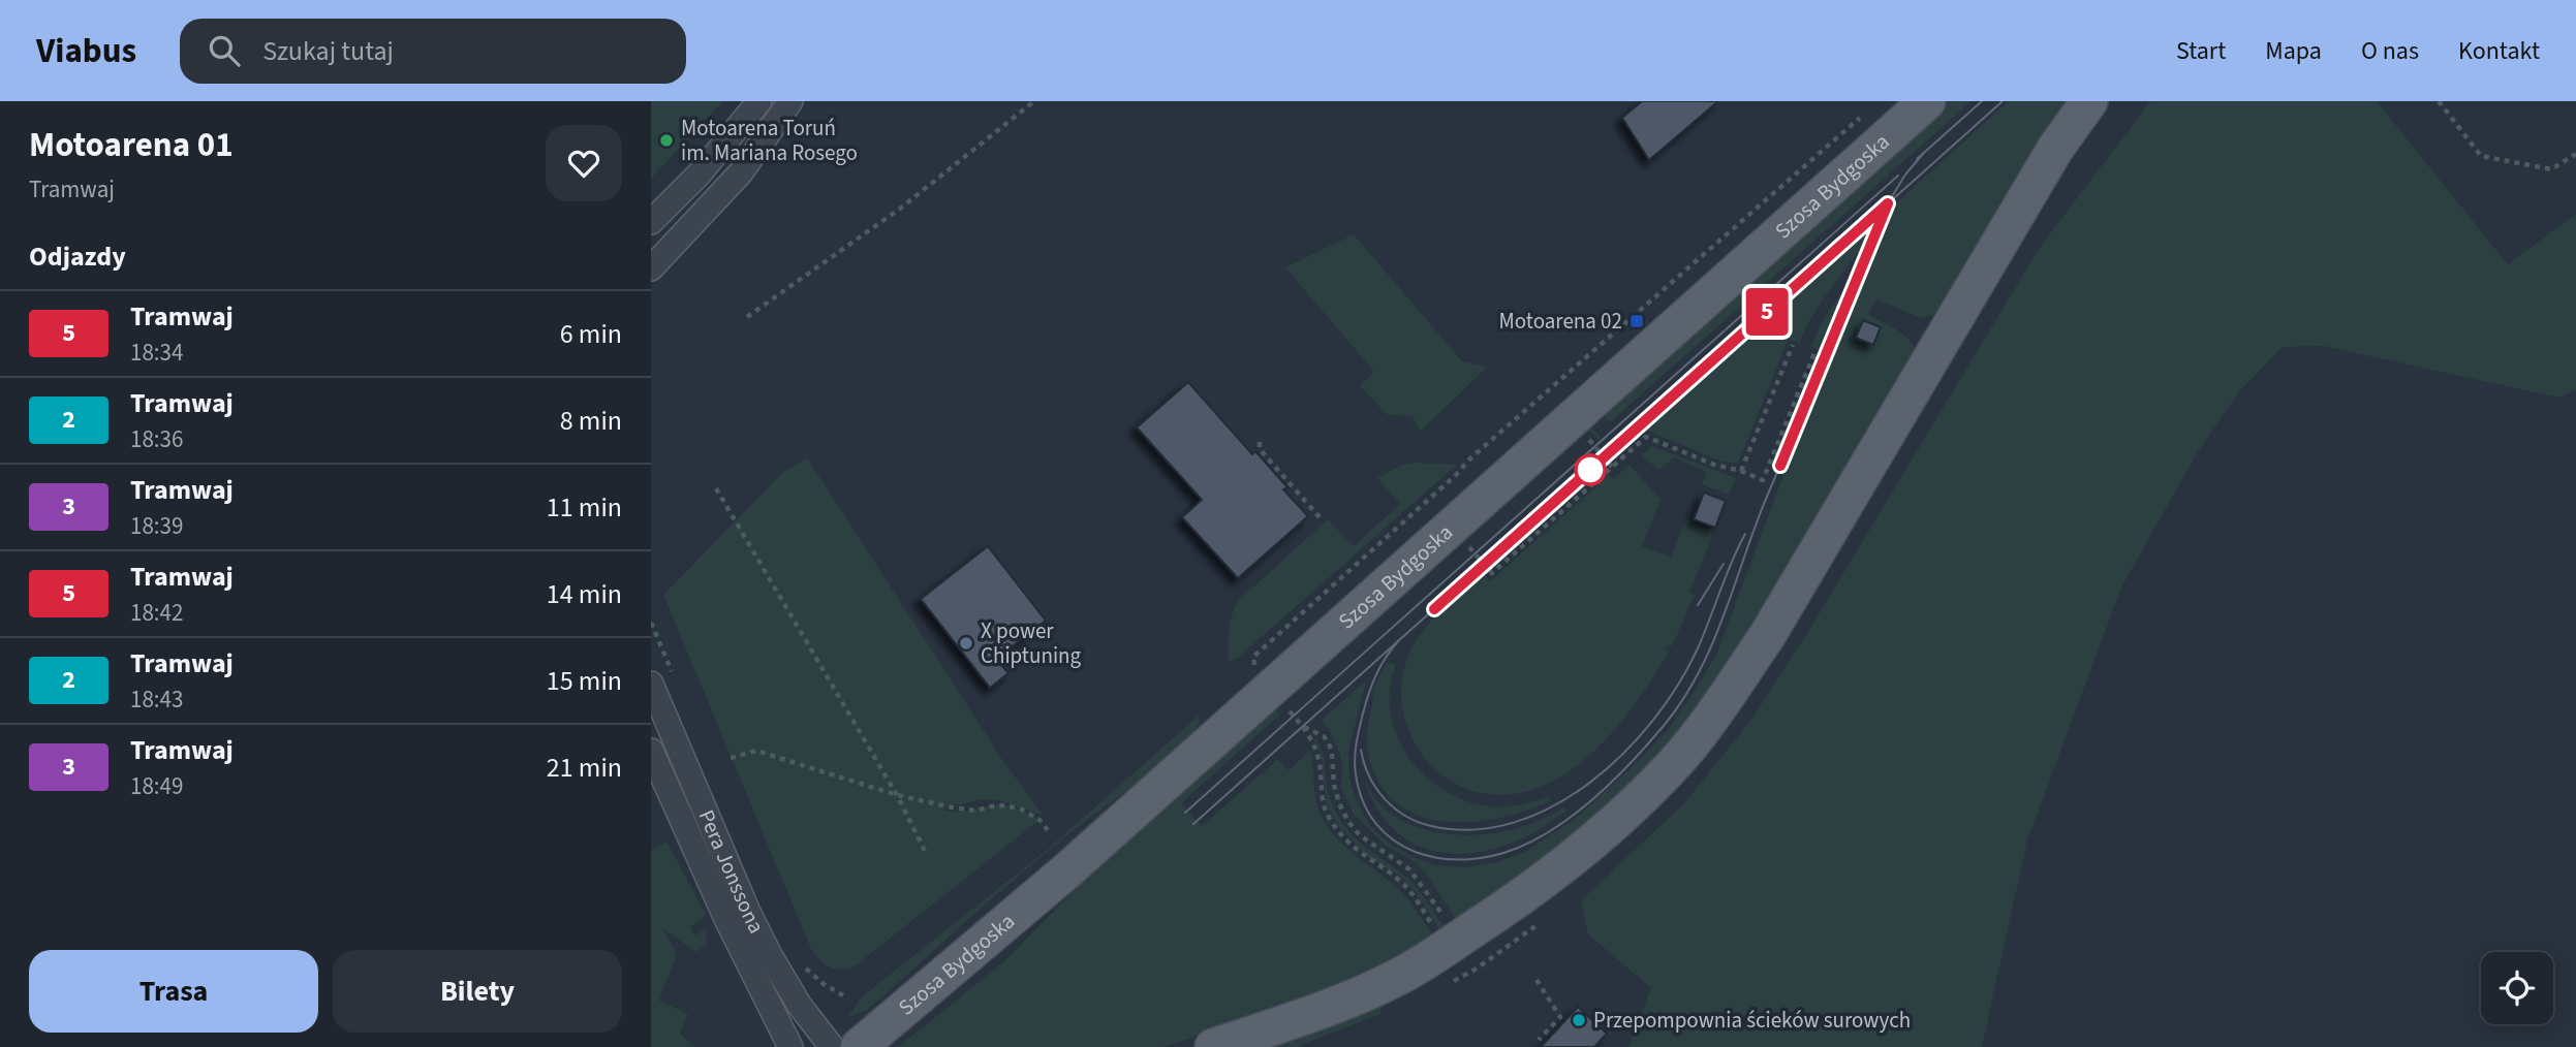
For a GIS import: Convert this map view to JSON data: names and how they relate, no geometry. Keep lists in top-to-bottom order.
{
  "streets": {
    "main road": ["Szosa Bydgoska"],
    "street": ["Pera Jonssona"]
  },
  "places": {
    "other": ["Motoarena Toruń im. Mariana Rosego", "X power Chiptuning", "Przepompownia ścieków surowych"],
    "transit": ["Motoarena 02"]
  },
  "lines": ["tram line 5"],
  "page": {
    "header": "Viabus",
    "search": "Szukaj tutaj",
    "nav": [
      "Start",
      "Mapa",
      "O nas",
      "Kontakt"
    ],
    "heading": [
      ["Motoarena 01", "Tramwaj"],
      "Odjazdy"
    ],
    "on_map": "5",
    "list": [
      {
        "mark": "5",
        "name": "Tramwaj",
        "note": "18:34",
        "value": "6 min"
      },
      {
        "mark": "2",
        "name": "Tramwaj",
        "note": "18:36",
        "value": "8 min"
      },
      {
        "mark": "3",
        "name": "Tramwaj",
        "note": "18:39",
        "value": "11 min"
      },
      {
        "mark": "5",
        "name": "Tramwaj",
        "note": "18:42",
        "value": "14 min"
      },
      {
        "mark": "2",
        "name": "Tramwaj",
        "note": "18:43",
        "value": "15 min"
      },
      {
        "mark": "3",
        "name": "Tramwaj",
        "note": "18:49",
        "value": "21 min"
      }
    ],
    "buttons": ["Trasa", "Bilety"]
  }
}
